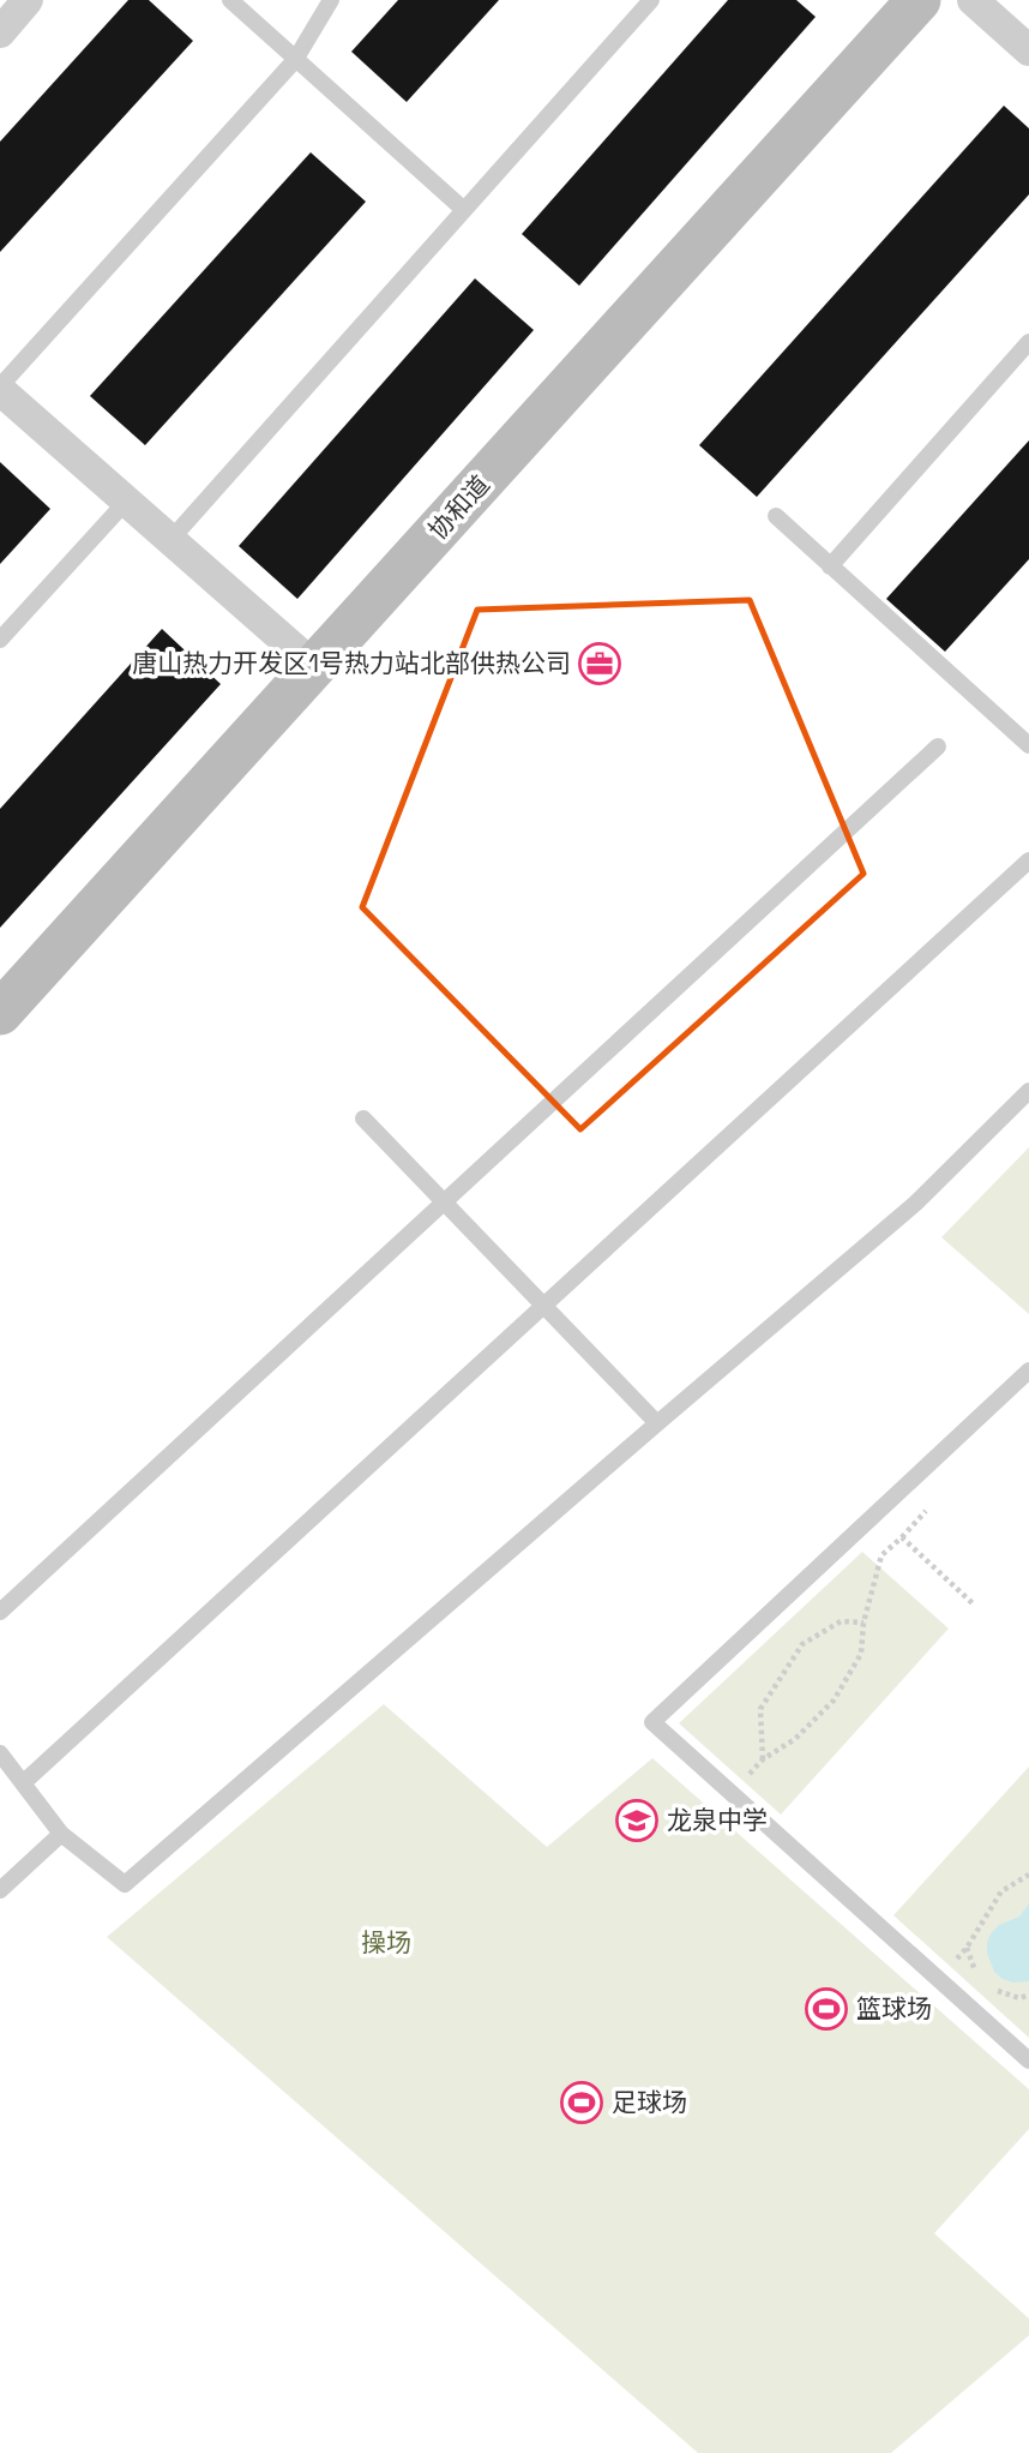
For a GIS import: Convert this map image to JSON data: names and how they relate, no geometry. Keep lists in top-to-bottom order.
{
  "streets": {
    "street": ["协和道"]
  },
  "parks": ["操场"],
  "places": {
    "office": ["唐山热力开发区1号热力站北部供热公司"],
    "school or university": ["龙泉中学"],
    "sports": ["篮球场", "足球场"]
  }
}
